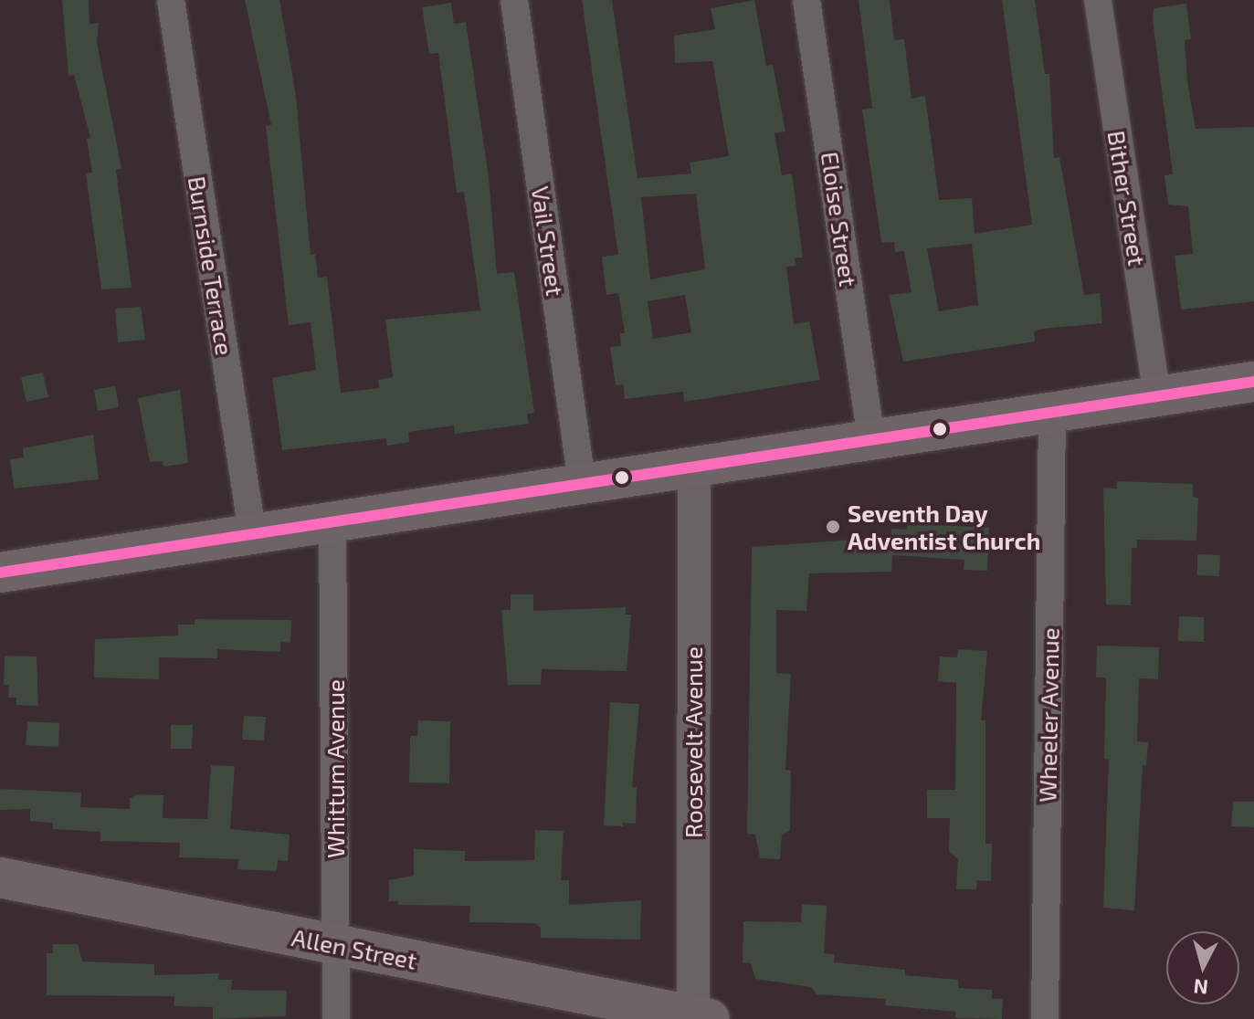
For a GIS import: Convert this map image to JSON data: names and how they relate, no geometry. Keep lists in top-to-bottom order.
{
  "streets": {
    "main road": ["Allen Street"],
    "street": [
      "Bither Street",
      "Eloise Street",
      "Vail Street",
      "Burnside Terrace",
      "Wheeler Avenue",
      "Roosevelt Avenue",
      "Whittum Avenue"
    ]
  },
  "crossings": [
    ["Roosevelt Avenue", "Allen Street"],
    ["Whittum Avenue", "Allen Street"]
  ],
  "places": ["Seventh Day Adventist Church"],
  "north": "bottom"
}
